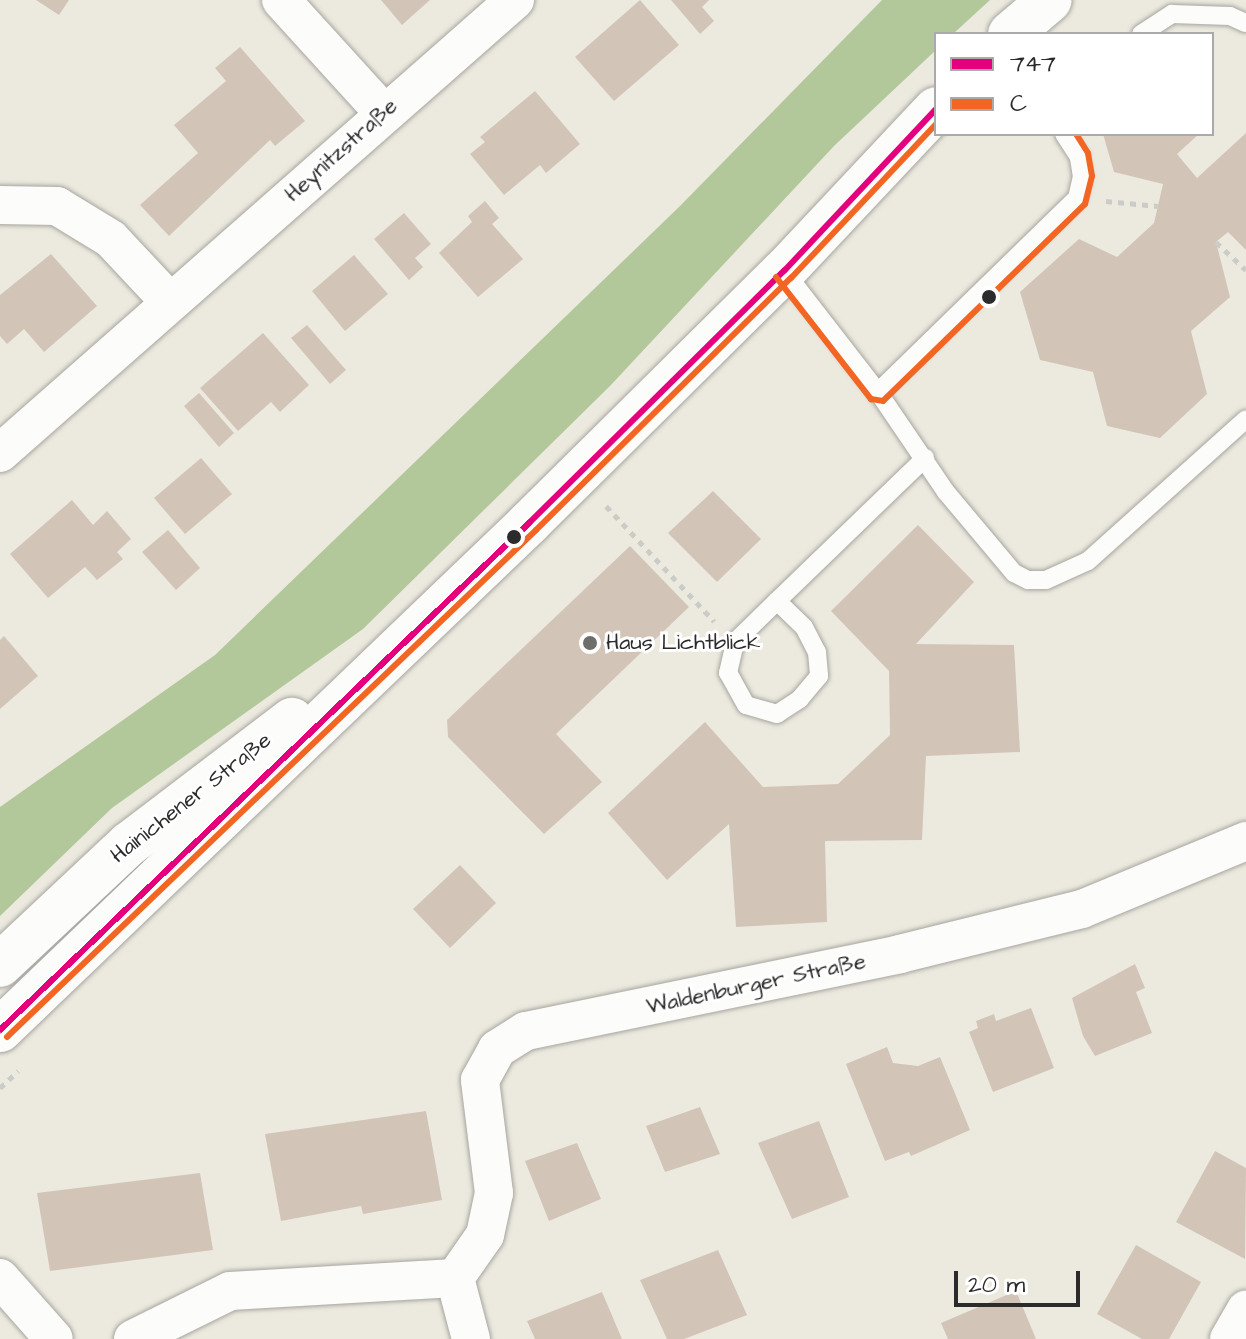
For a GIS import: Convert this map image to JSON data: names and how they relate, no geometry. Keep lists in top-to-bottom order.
{
  "streets": {
    "main road": ["Hainichener Straße"],
    "street": ["Heynitzstraße", "Waldenburger Straße"]
  },
  "places": ["Haus Lichtblick"],
  "lines": ["transit line 747", "transit line C"],
  "legend": ["747", "C"],
  "scale_bar": "20 m"
}
